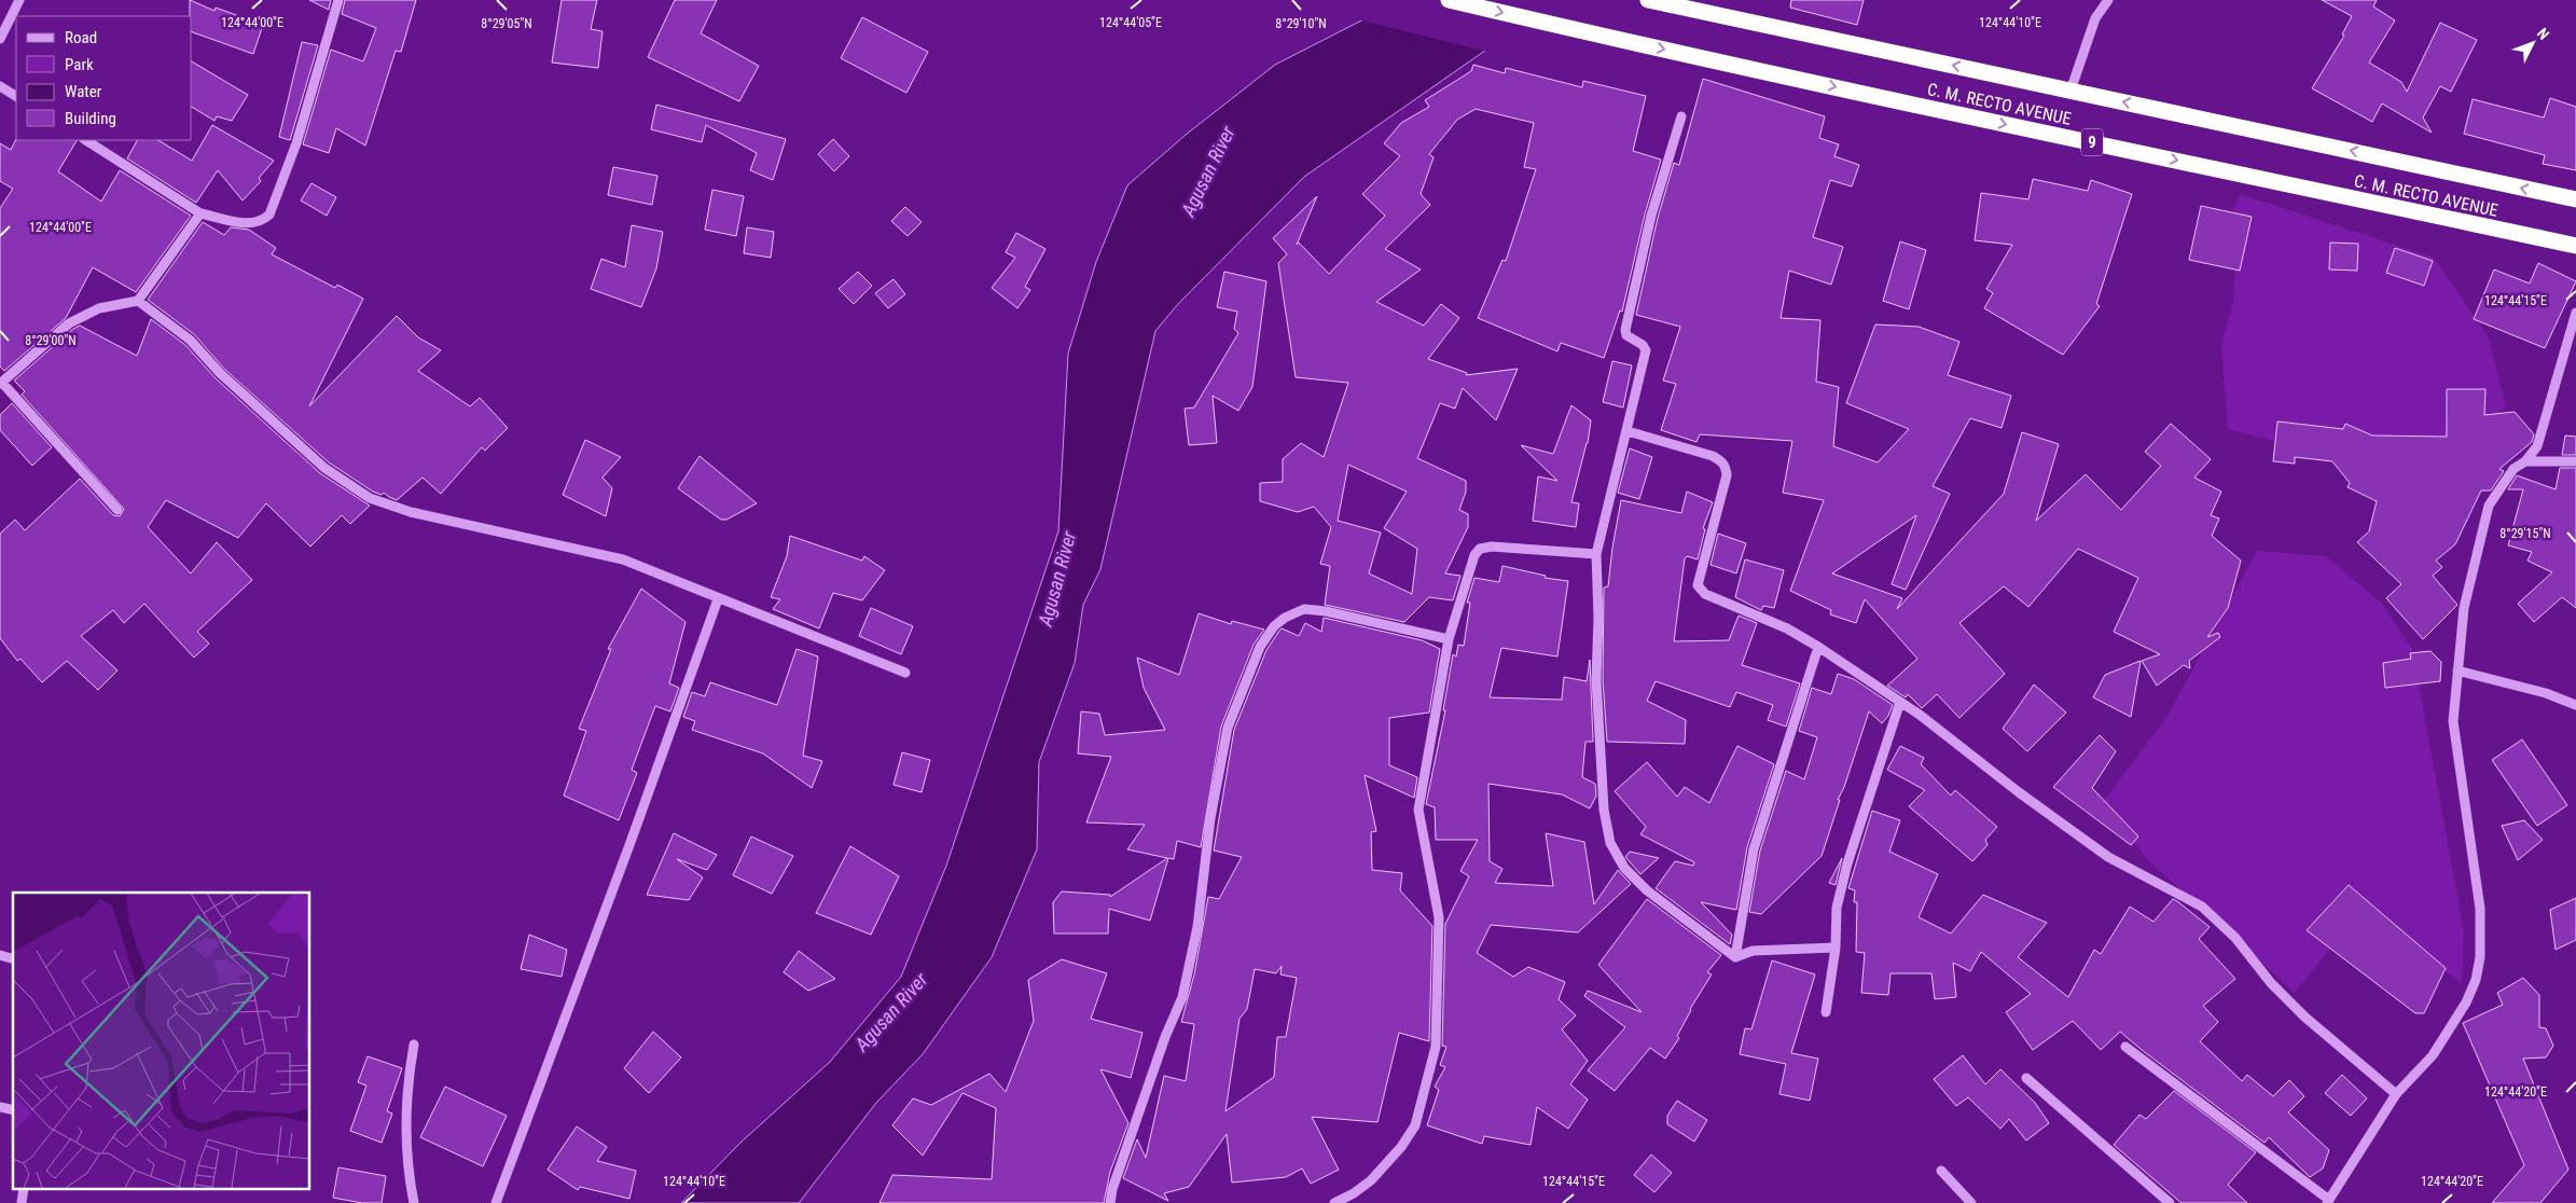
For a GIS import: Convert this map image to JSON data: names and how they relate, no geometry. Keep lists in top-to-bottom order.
{
  "streets": {
    "highway": ["C. M. RECTO AVENUE", "9"]
  },
  "water": ["Agusan River"],
  "legend": [
    "Road",
    "Park",
    "Water",
    "Building"
  ],
  "north": "top right",
  "coordinates": [
    "124°44'00\"E",
    "124°44'05\"E",
    "124°44'10\"E",
    "8°29'10\"N",
    "8°29'05\"N",
    "124°44'15\"E",
    "8°29'00\"N",
    "8°29'15\"N",
    "124°44'20\"E"
  ]
}
